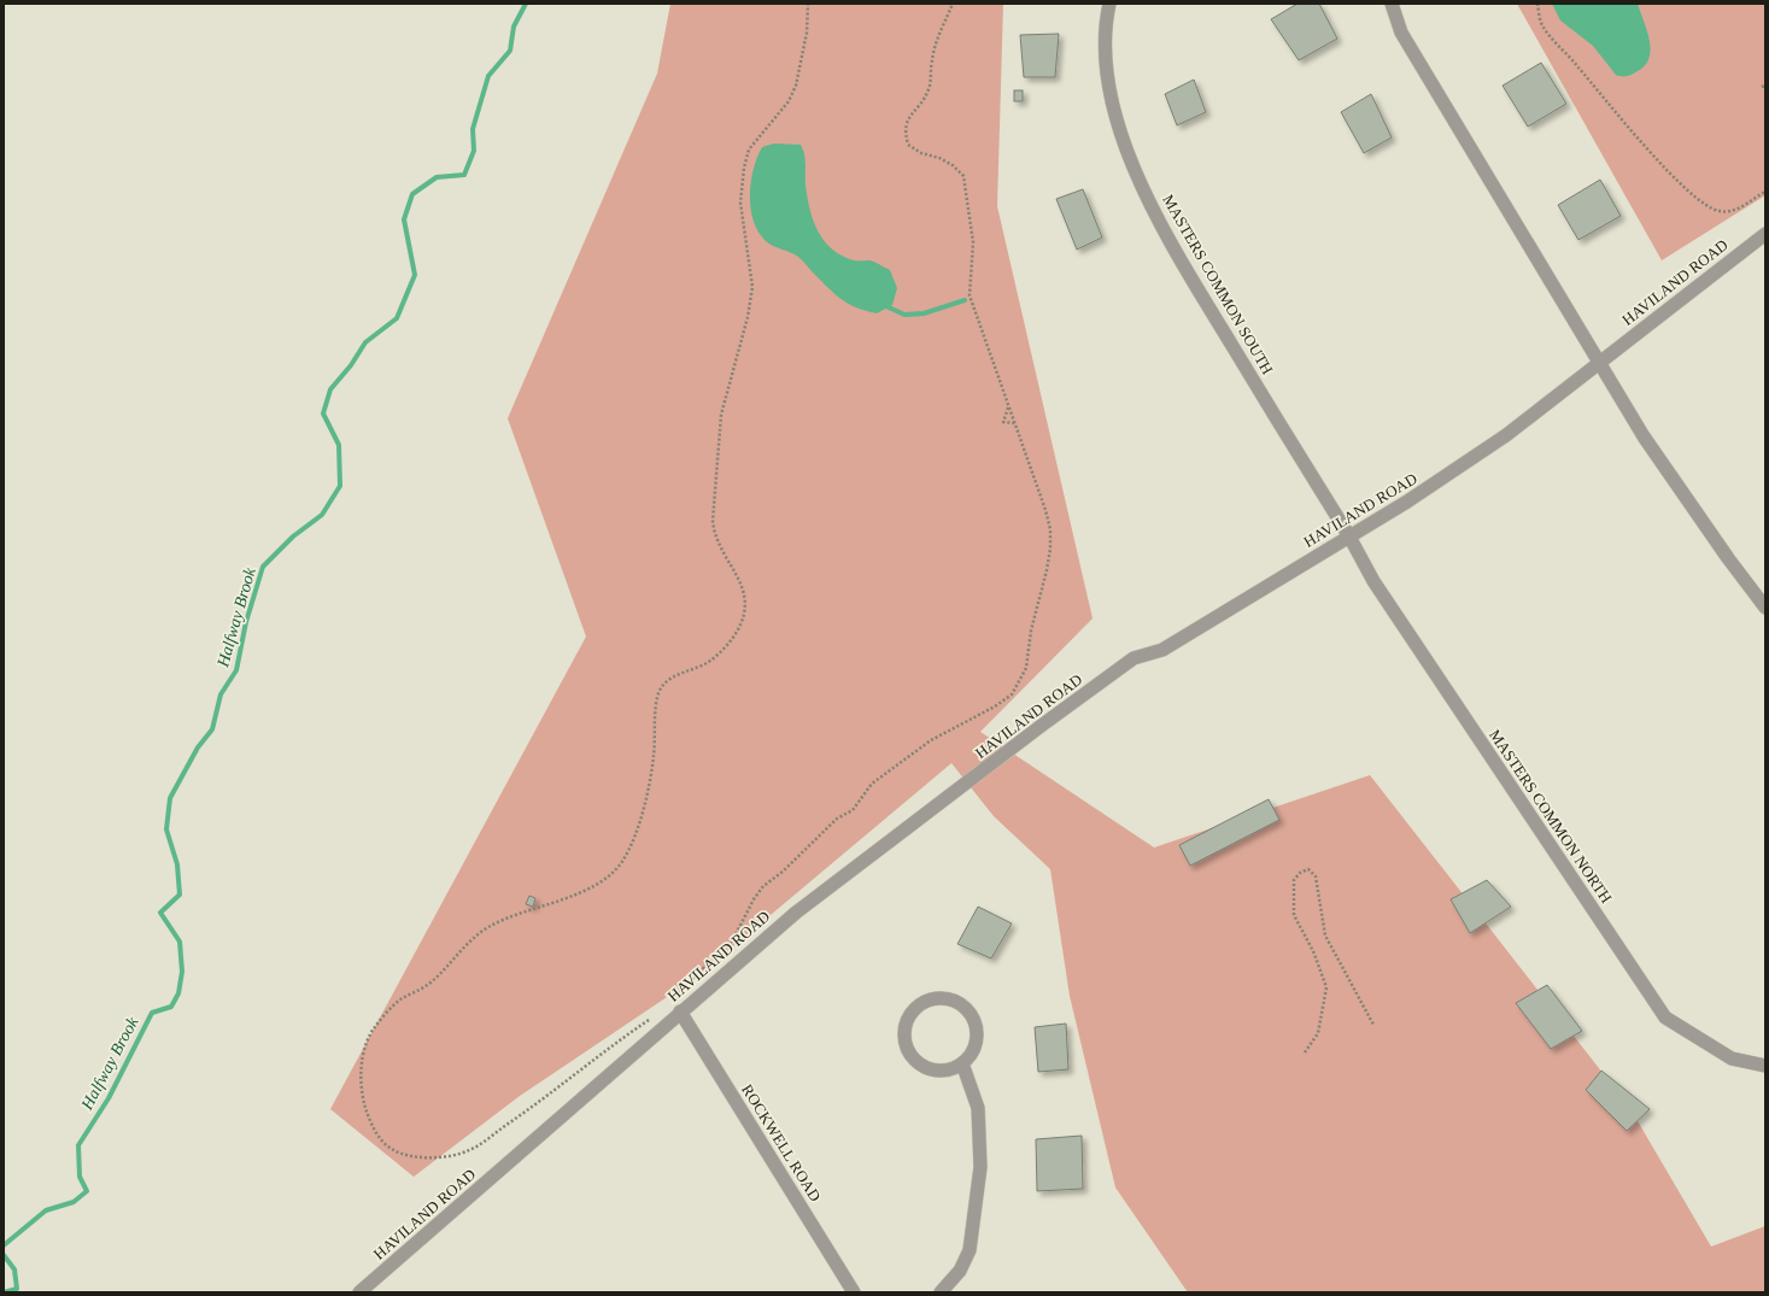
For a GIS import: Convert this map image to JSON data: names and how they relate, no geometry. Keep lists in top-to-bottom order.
{
  "streets": {
    "street": [
      "HAVILAND ROAD",
      "MASTERS COMMON SOUTH",
      "MASTERS COMMON NORTH",
      "ROCKWELL ROAD"
    ]
  },
  "crossings": [
    ["HAVILAND ROAD", "MASTERS COMMON SOUTH"],
    ["HAVILAND ROAD", "MASTERS COMMON NORTH"],
    ["HAVILAND ROAD", "ROCKWELL ROAD"],
    ["MASTERS COMMON SOUTH", "MASTERS COMMON NORTH"]
  ],
  "water": ["Halfway Brook"]
}
